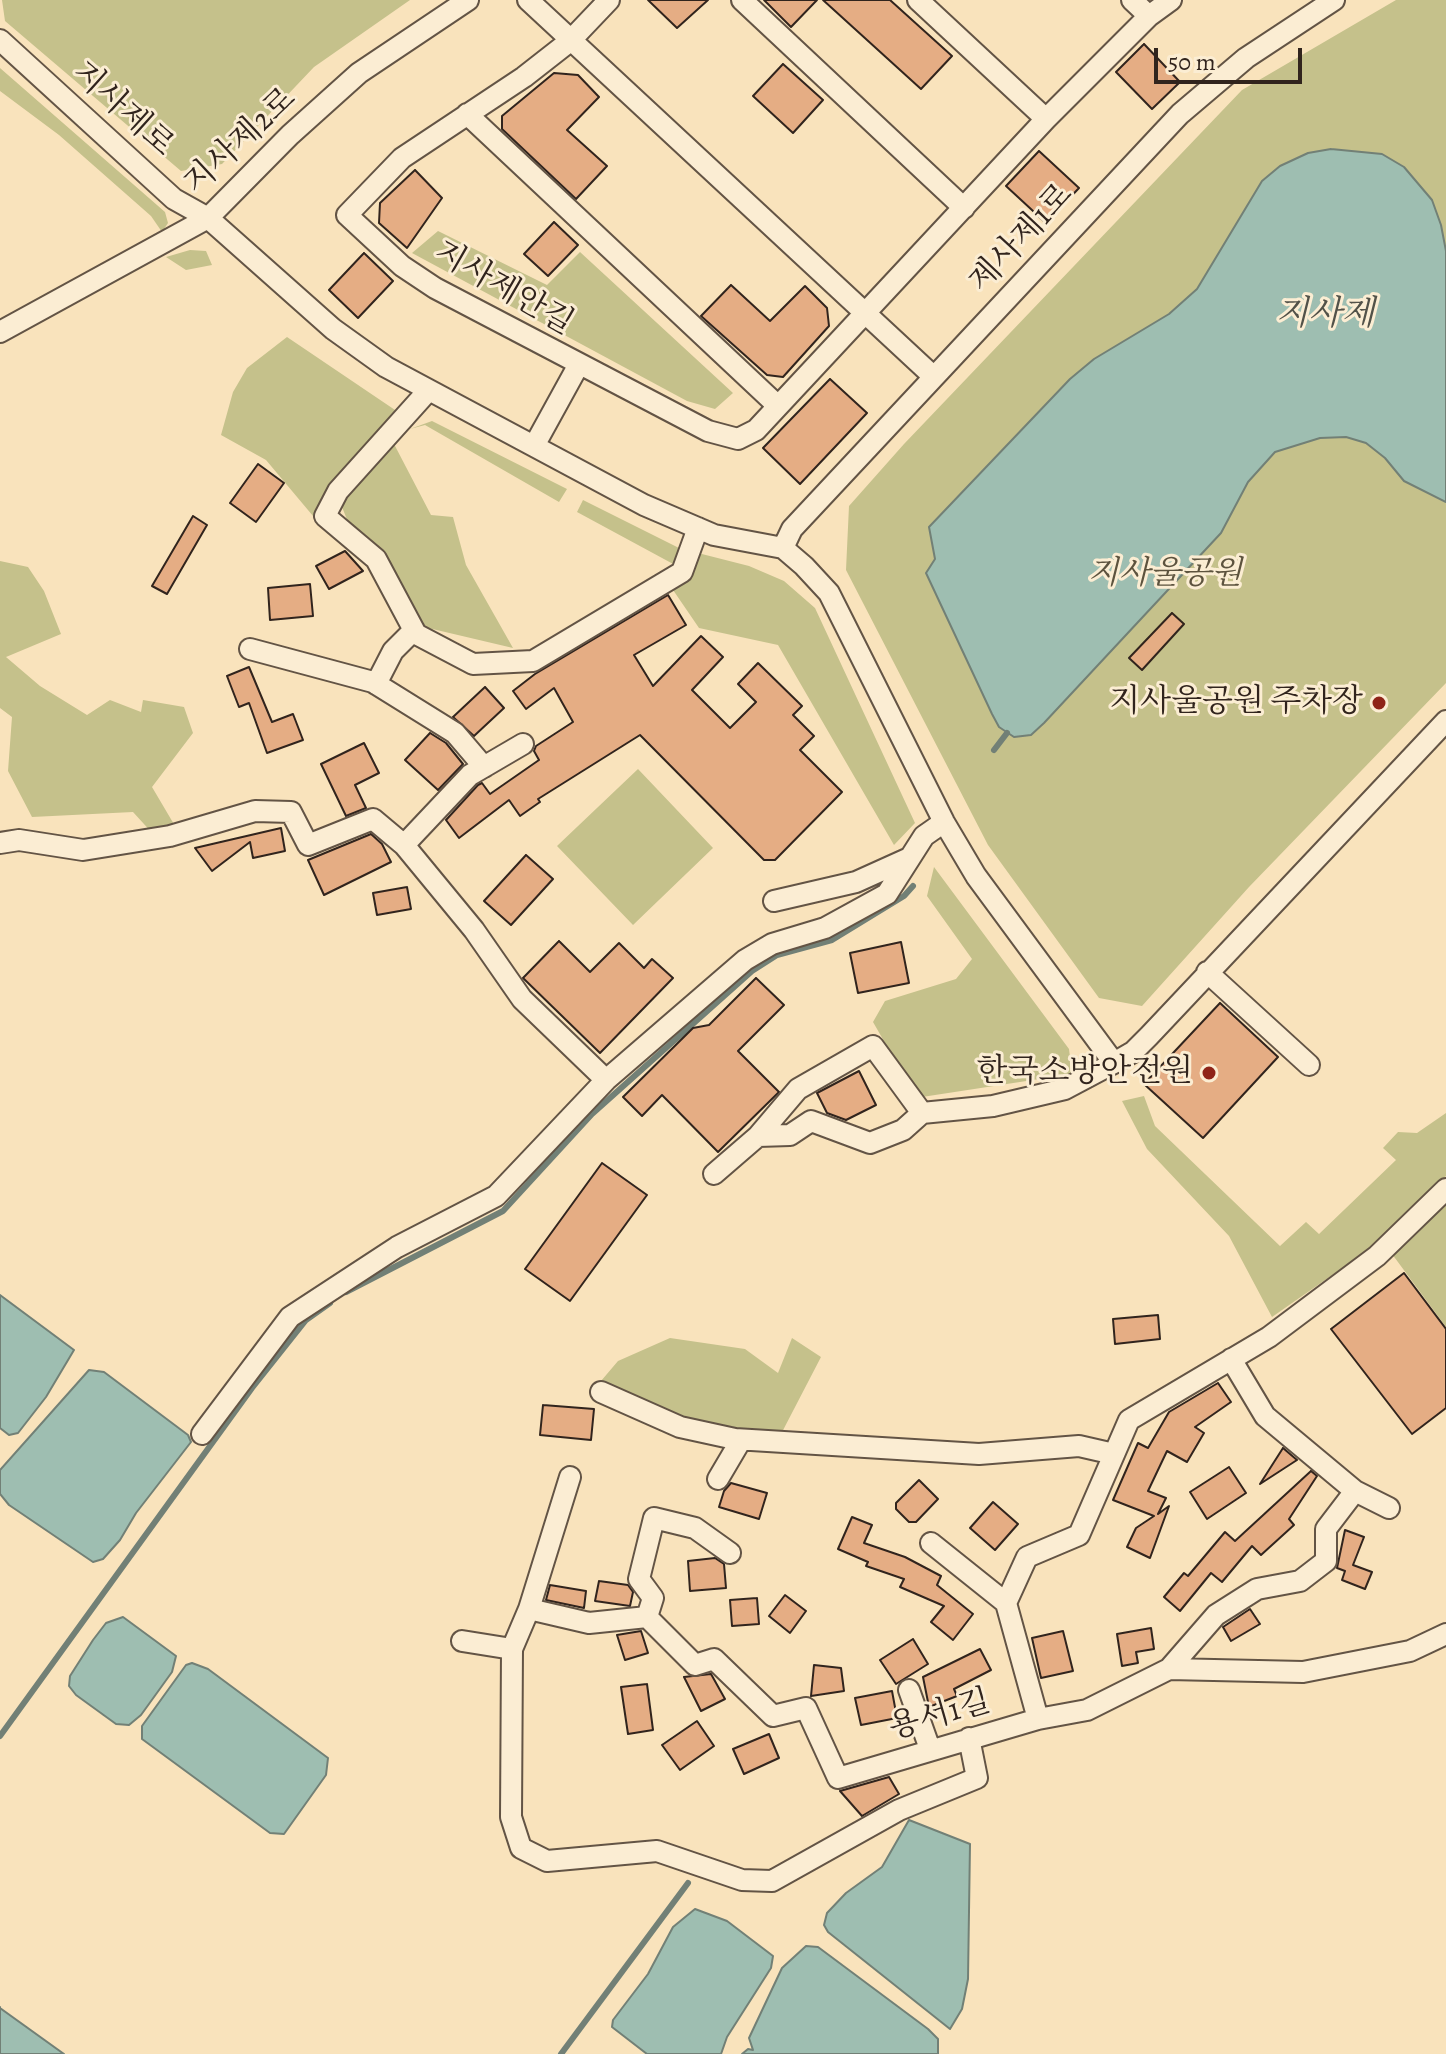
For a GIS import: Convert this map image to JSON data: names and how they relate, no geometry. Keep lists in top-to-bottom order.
{
  "streets": {
    "street": [
      "지사제로",
      "지사제2로",
      "제사제1로",
      "지사제안길",
      "용서1길"
    ]
  },
  "crossings": [
    ["지사제로", "지사제2로"],
    ["지사제로", "제사제1로"]
  ],
  "water": ["지사제"],
  "parks": ["지사울공원"],
  "places": ["지사울공원 주차장", "한국소방안전원"],
  "scale_bar": "50 m"
}
